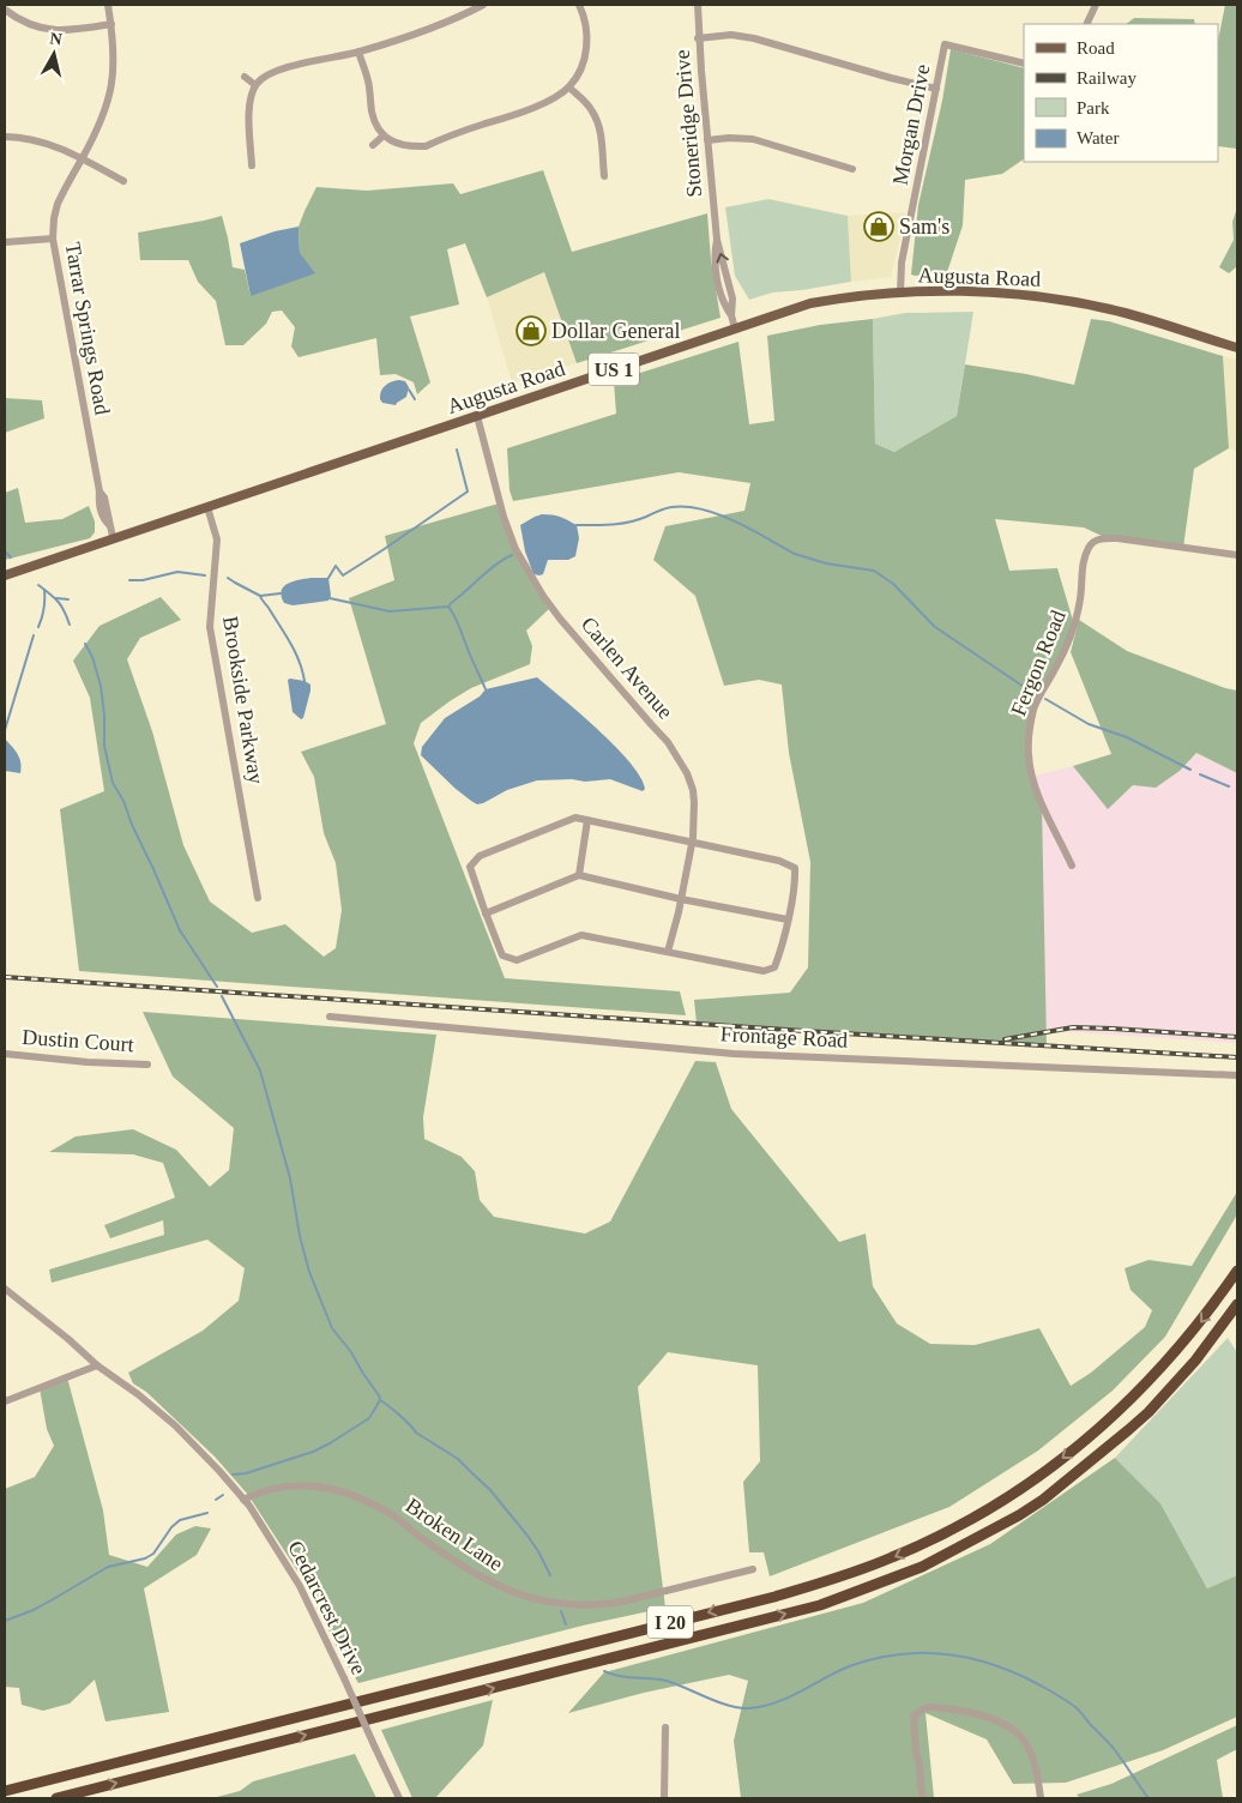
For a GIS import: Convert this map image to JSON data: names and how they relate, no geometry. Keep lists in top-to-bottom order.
{
  "streets": {
    "highway": ["I 20"],
    "main road": ["Augusta Road", "US 1"],
    "street": [
      "Stoneridge Drive",
      "Morgan Drive",
      "Tarrar Springs Road",
      "Fergon Road",
      "Carlen Avenue",
      "Brookside Parkway",
      "Frontage Road",
      "Dustin Court",
      "Broken Lane",
      "Cedarcrest Drive"
    ]
  },
  "crossings": [
    ["Stoneridge Drive", "Augusta Road"],
    ["Morgan Drive", "Augusta Road"],
    ["Augusta Road", "Tarrar Springs Road"],
    ["Augusta Road", "Carlen Avenue"],
    ["Augusta Road", "Brookside Parkway"],
    ["Broken Lane", "Cedarcrest Drive"]
  ],
  "places": {
    "shop": ["Sam's", "Dollar General"]
  },
  "legend": [
    "Road",
    "Railway",
    "Park",
    "Water"
  ],
  "north": "top"
}
